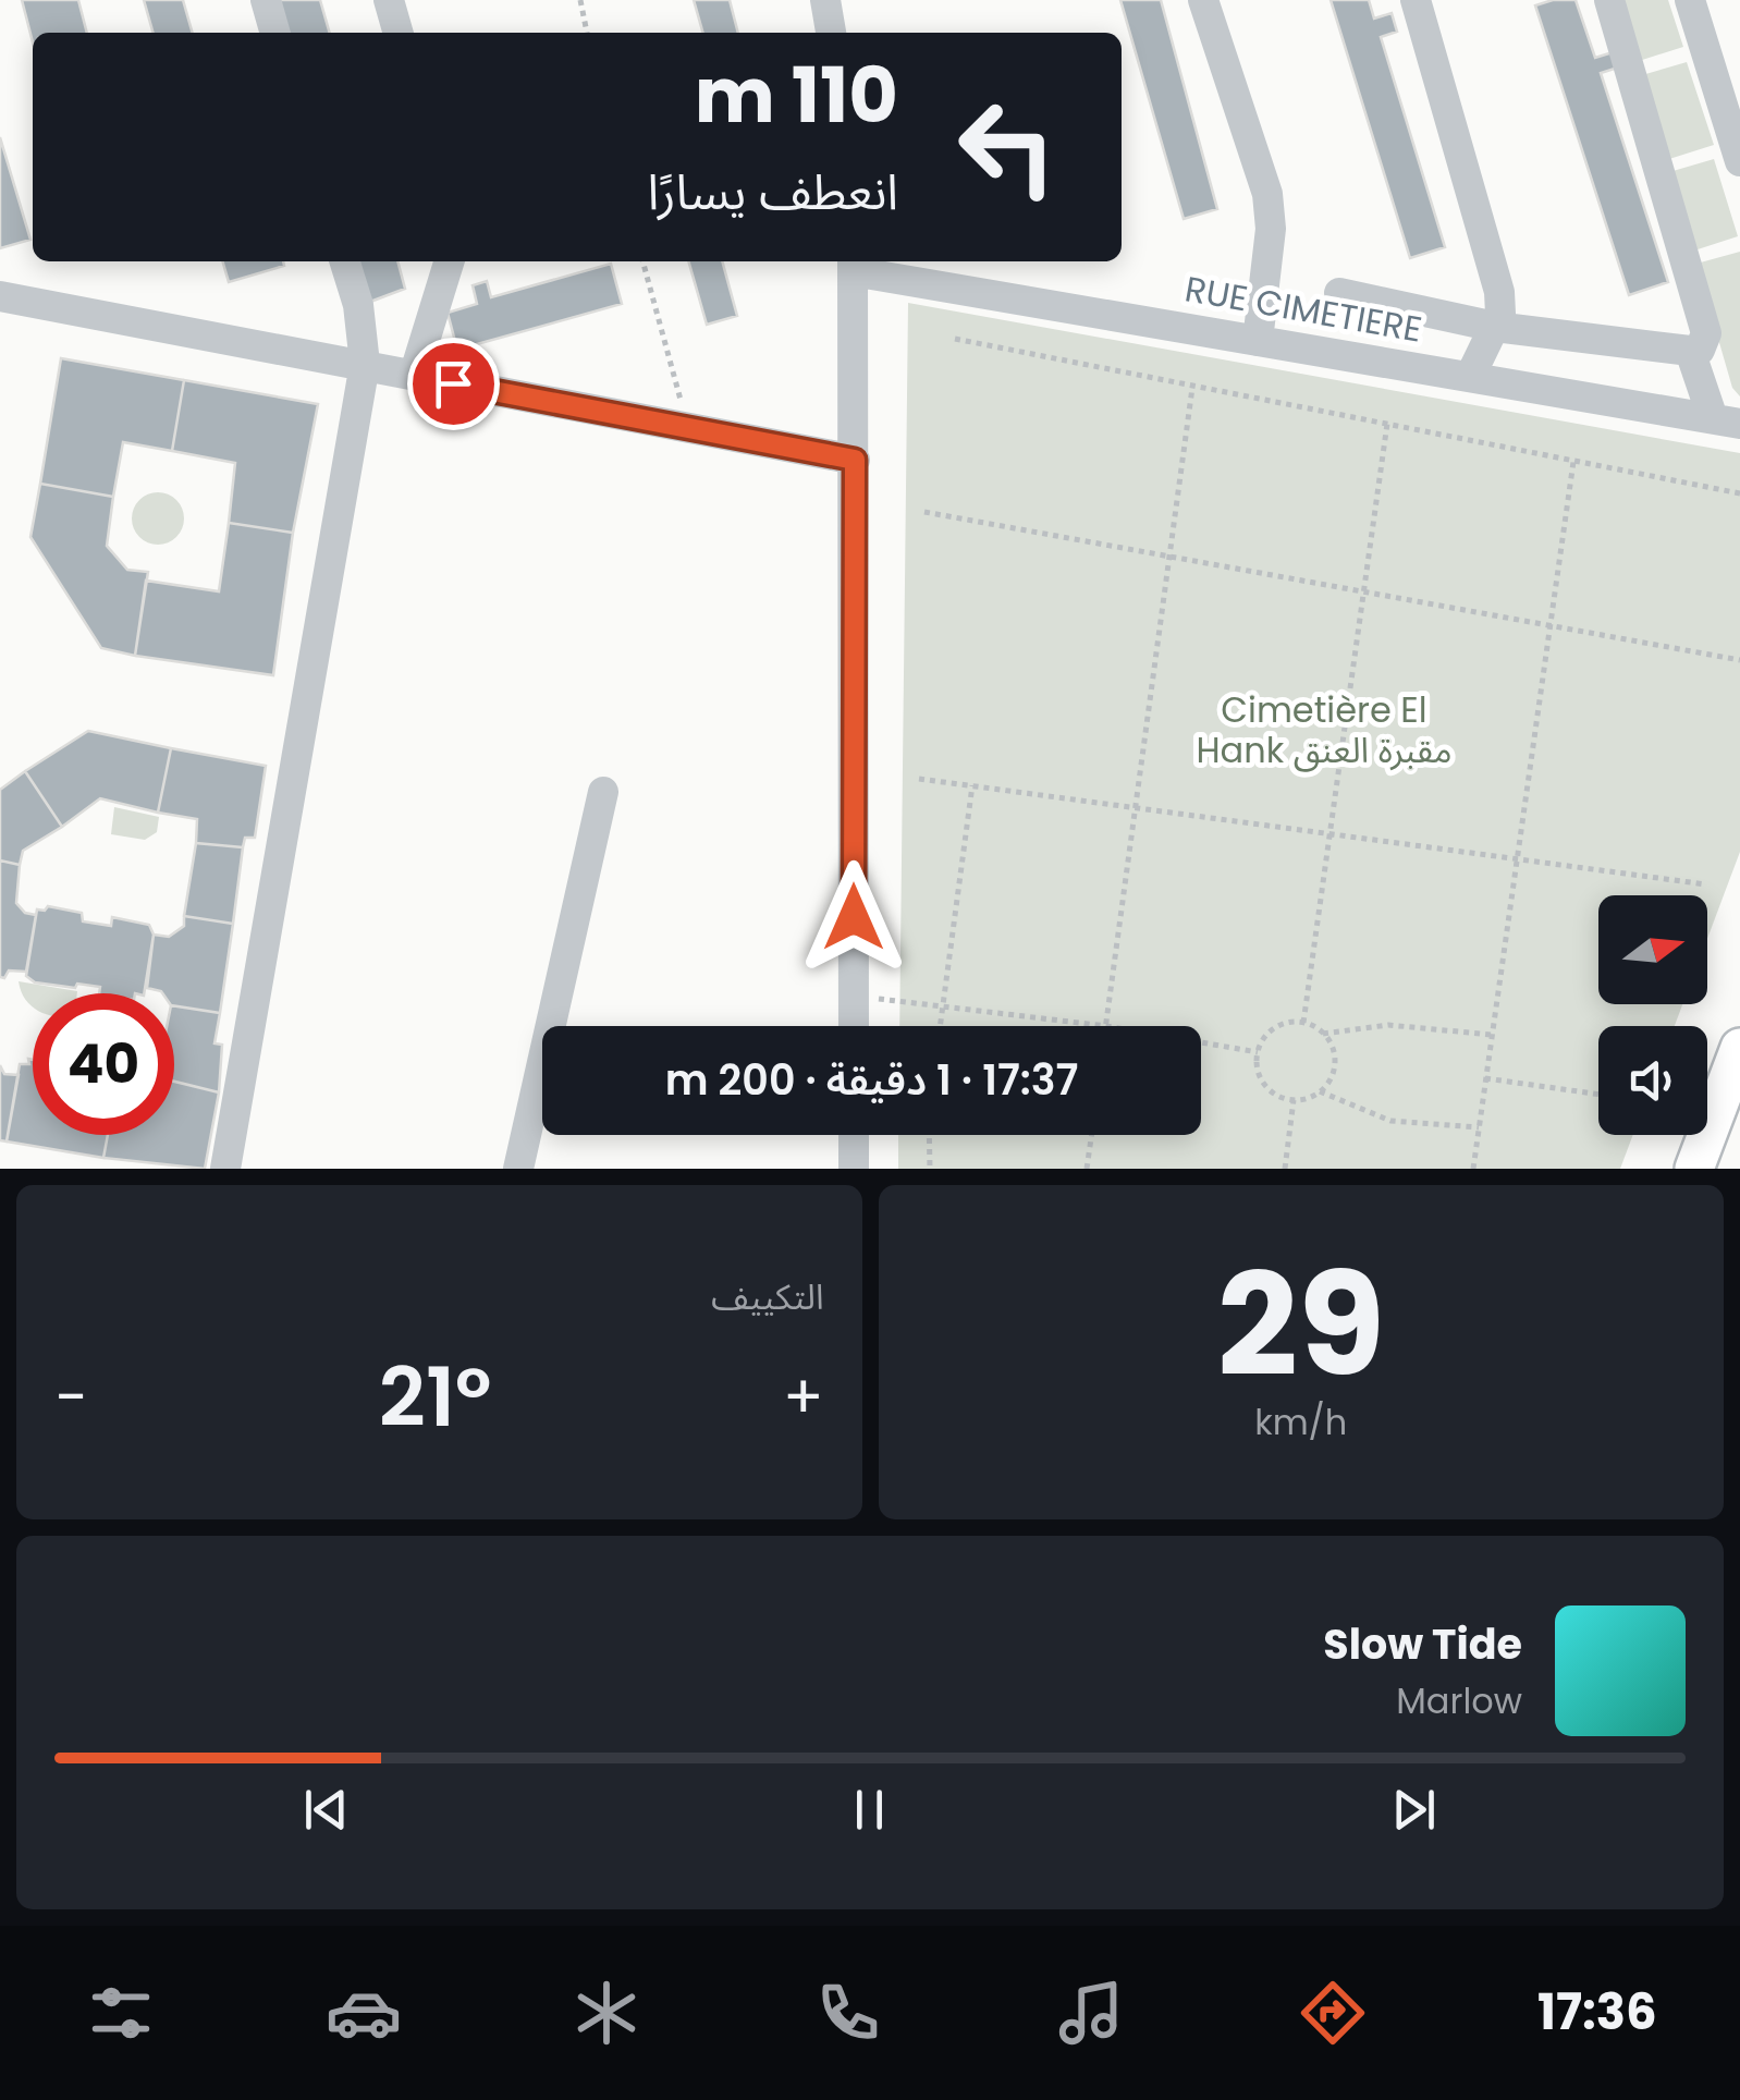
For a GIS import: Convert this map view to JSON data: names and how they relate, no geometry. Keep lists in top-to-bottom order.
{
  "streets": {
    "street": ["RUE CIMETIERE"]
  },
  "parks": ["Cimetière El Hank مقبرة العنق"],
  "north": "right",
  "page": {
    "turn": ["110 m", "انعطف يسارًا"],
    "limit": "40",
    "trip": "17:37 · 1 دقيقة · 200 m",
    "tile": [
      ["29", "km/h"],
      "التكييف"
    ],
    "heat": ["−", "21°", "+"],
    "song": ["Slow Tide", "Marlow"],
    "tabs": "17:36"
  }
}
